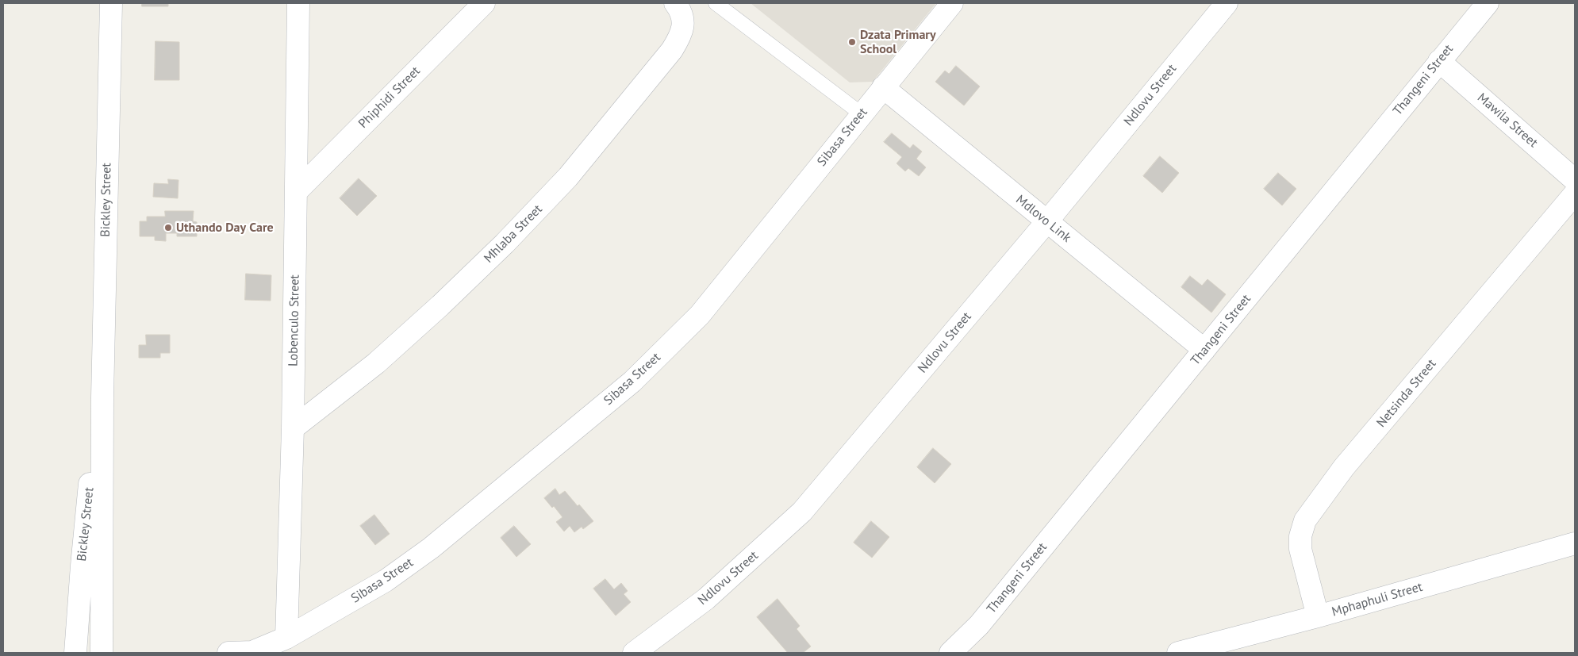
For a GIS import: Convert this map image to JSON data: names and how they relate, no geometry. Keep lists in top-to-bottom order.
{
  "streets": {
    "street": [
      "Thangeni Street",
      "Ndlovu Street",
      "Phiphidi Street",
      "Mawila Street",
      "Sibasa Street",
      "Bickley Street",
      "Mdlovo Link",
      "Mhlaba Street",
      "Lobenculo Street",
      "Netsinda Street",
      "Mphaphuli Street"
    ]
  },
  "crossings": [
    ["Thangeni Street", "Mawila Street"],
    ["Thangeni Street", "Mdlovo Link"],
    ["Ndlovu Street", "Mdlovo Link"],
    ["Phiphidi Street", "Lobenculo Street"],
    ["Sibasa Street", "Mdlovo Link"],
    ["Sibasa Street", "Lobenculo Street"],
    ["Mhlaba Street", "Lobenculo Street"],
    ["Netsinda Street", "Mphaphuli Street"]
  ],
  "places": ["Dzata Primary School", "Uthando Day Care"]
}
